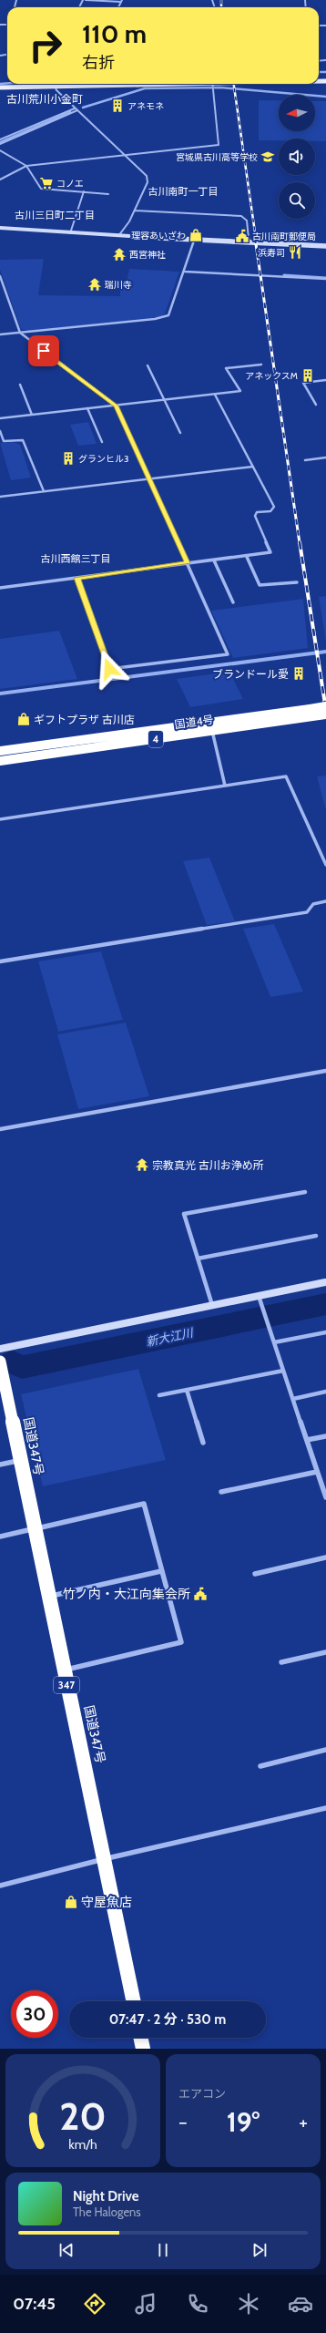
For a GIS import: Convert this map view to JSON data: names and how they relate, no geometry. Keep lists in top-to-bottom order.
{
  "streets": {
    "highway": [
      "国道4号",
      "4",
      "国道347号",
      "347"
    ]
  },
  "districts": [
    "古川荒川小金町",
    "古川南町一丁目",
    "古川三日町二丁目",
    "古川西館三丁目"
  ],
  "water": ["新大江川"],
  "places": {
    "building": [
      "アネモネ",
      "アネックスM",
      "グランヒル3",
      "ブランドール愛"
    ],
    "school or university": ["宮城県古川高等学校"],
    "supermarket": ["コノエ"],
    "shop": ["理容あいざわ", "ギフトプラザ 古川店", "守屋魚店"],
    "public building": ["古川南町郵便局", "竹ノ内・大江向集会所"],
    "restaurant": ["浜寿司"],
    "temple": ["西宮神社", "瑞川寺", "宗教真光 古川お浄め所"]
  },
  "north": "left",
  "page": {
    "turn": ["110 m", "右折"],
    "limit": "30",
    "trip": "07:47 · 2 分 · 530 m",
    "tile": "エアコン",
    "heat": ["−", "19°", "+"],
    "song": ["Night Drive", "The Halogens"],
    "tabs": "07:45",
    "gauge": ["20", "km/h"]
  }
}
